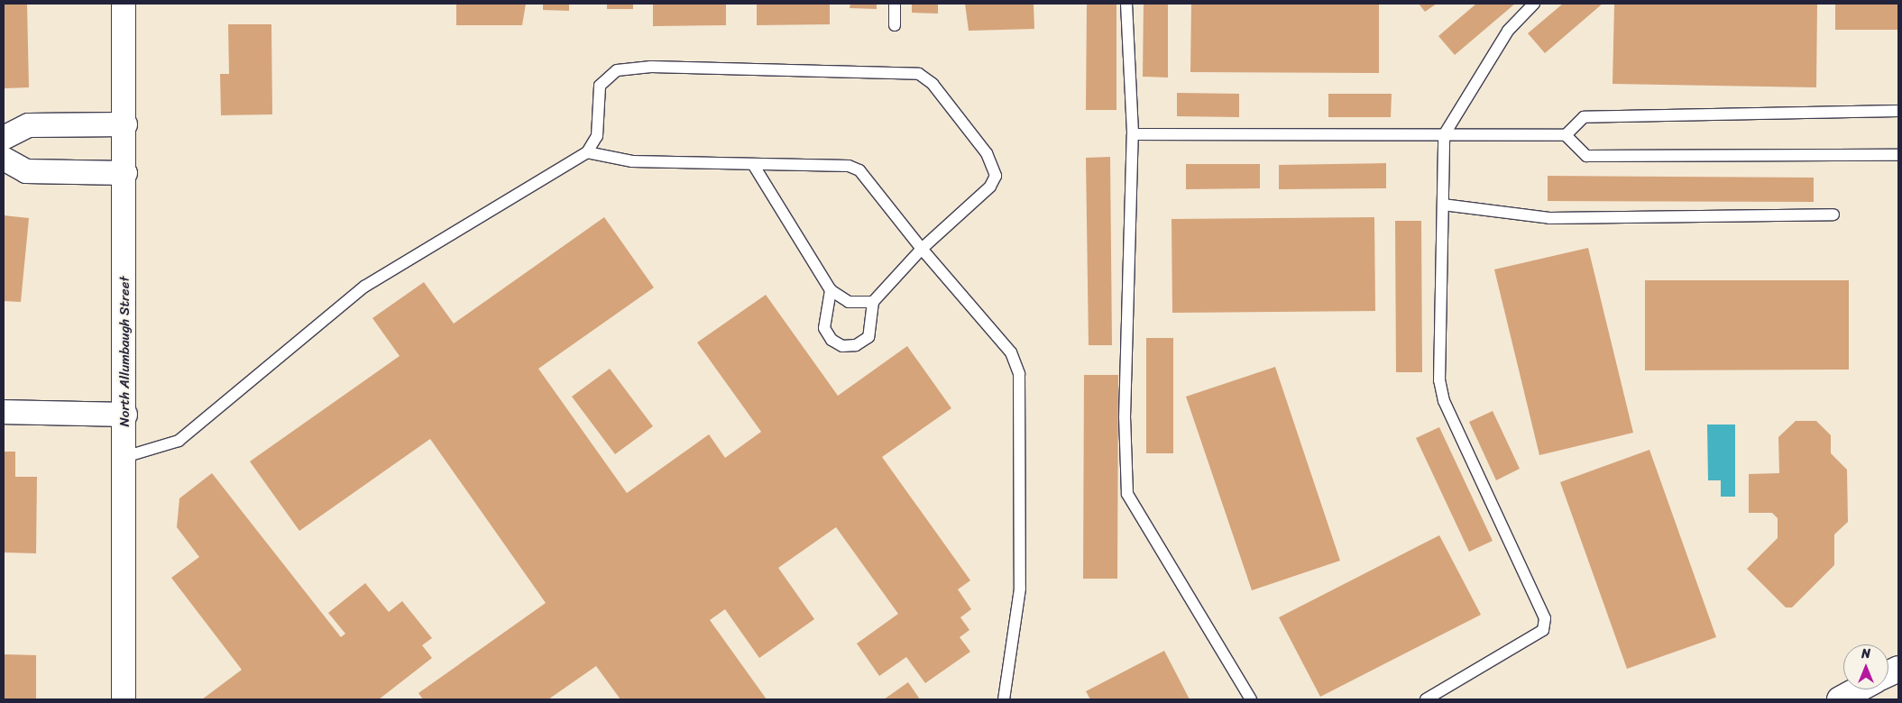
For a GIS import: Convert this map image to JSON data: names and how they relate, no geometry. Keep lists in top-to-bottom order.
{
  "streets": {
    "street": ["North Allumbaugh Street"]
  },
  "north": "top"
}
